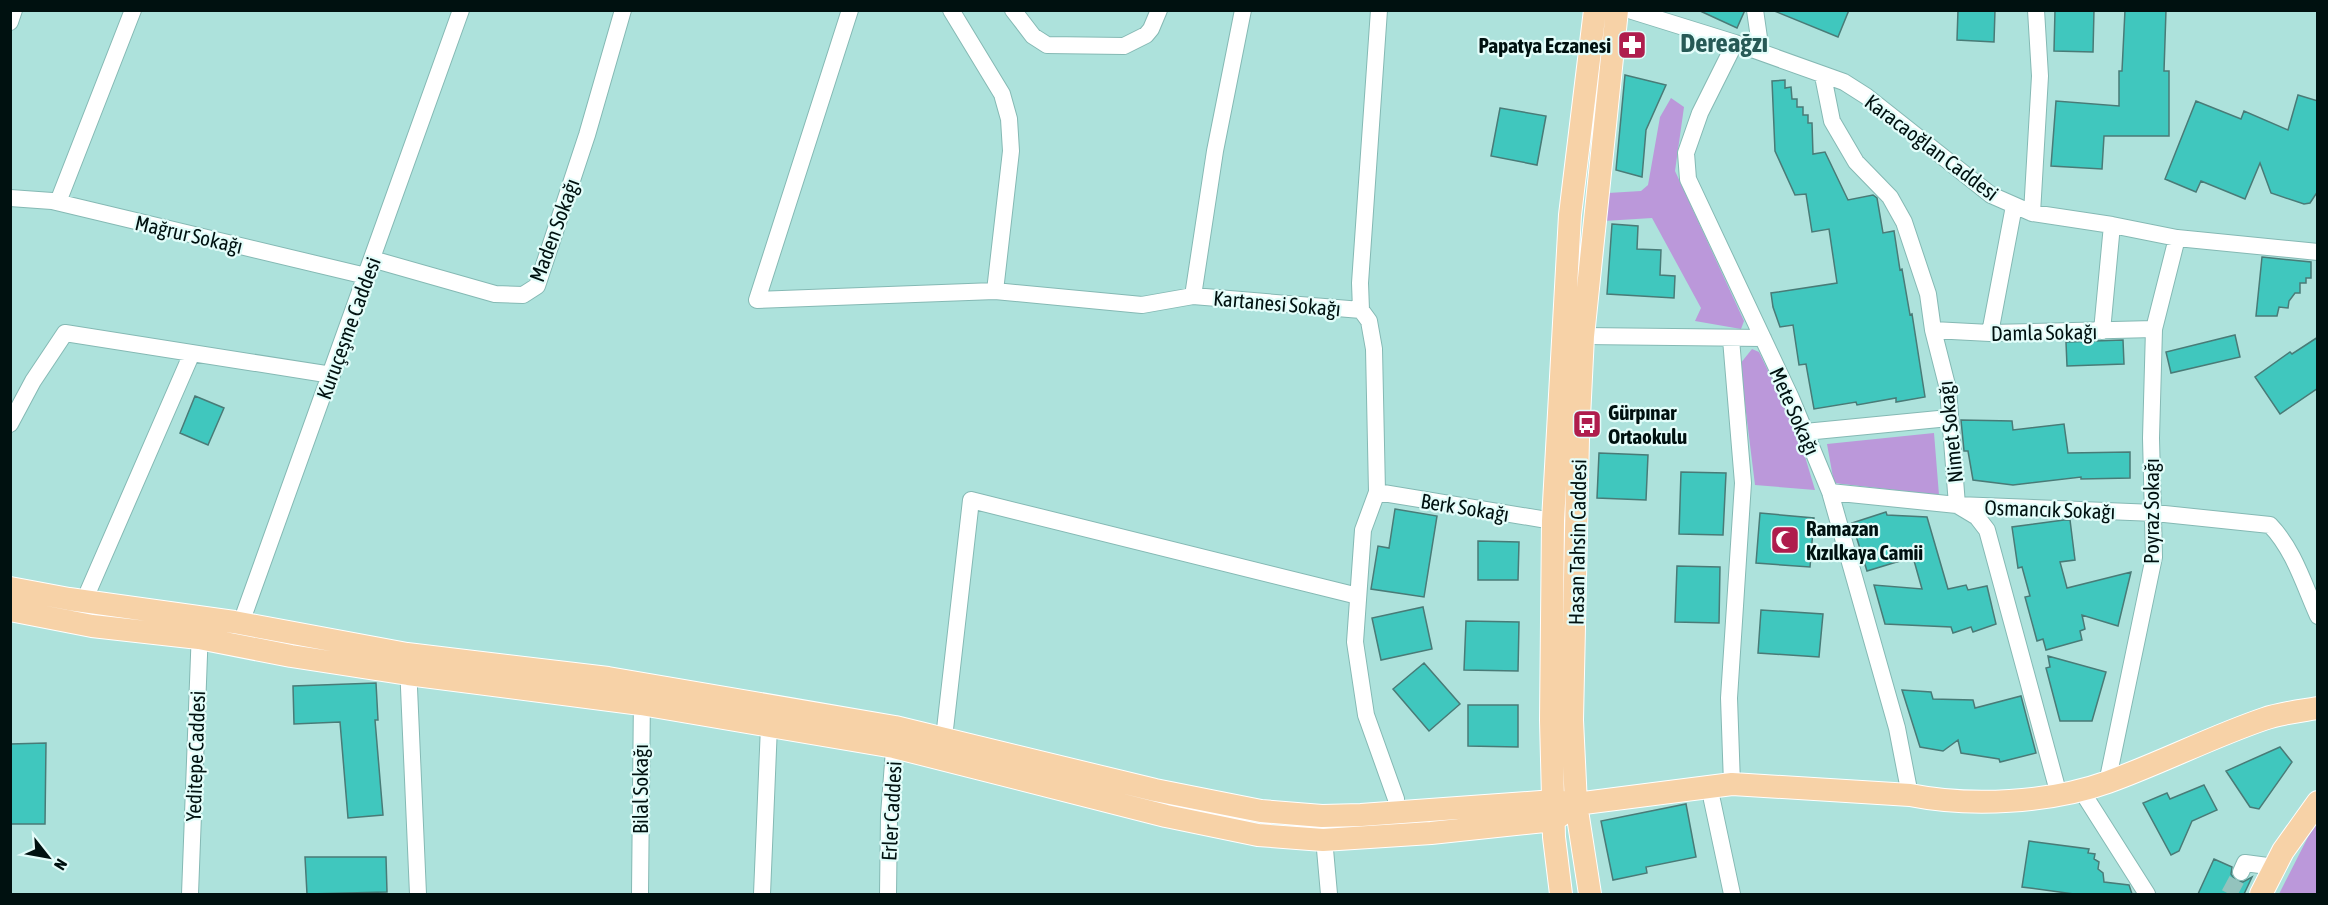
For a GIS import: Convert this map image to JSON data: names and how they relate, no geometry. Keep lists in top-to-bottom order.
{
  "streets": {
    "main road": ["Hasan Tahsin Caddesi"],
    "street": [
      "Karacaoğlan Caddesi",
      "Maden Sokağı",
      "Mağrur Sokağı",
      "Kartanesi Sokağı",
      "Kuruçeşme Caddesi",
      "Damla Sokağı",
      "Mete Sokağı",
      "Nimet Sokağı",
      "Berk Sokağı",
      "Osmancık Sokağı",
      "Poyraz Sokağı",
      "Yeditepe Caddesi",
      "Bilal Sokağı",
      "Erler Caddesi"
    ]
  },
  "crossings": [
    ["Karacaoğlan Caddesi", "Mete Sokağı"],
    ["Karacaoğlan Caddesi", "Nimet Sokağı"],
    ["Karacaoğlan Caddesi", "Poyraz Sokağı"],
    ["Maden Sokağı", "Kuruçeşme Caddesi"],
    ["Mağrur Sokağı", "Kuruçeşme Caddesi"],
    ["Damla Sokağı", "Nimet Sokağı"],
    ["Damla Sokağı", "Poyraz Sokağı"],
    ["Mete Sokağı", "Osmancık Sokağı"],
    ["Nimet Sokağı", "Osmancık Sokağı"],
    ["Berk Sokağı", "Hasan Tahsin Caddesi"],
    ["Osmancık Sokağı", "Poyraz Sokağı"]
  ],
  "districts": ["Dereağzı"],
  "places": {
    "pharmacy": ["Papatya Eczanesi"],
    "bus stop": ["Gürpınar Ortaokulu"],
    "mosque": ["Ramazan Kızılkaya Camii"]
  },
  "north": "bottom right"
}
